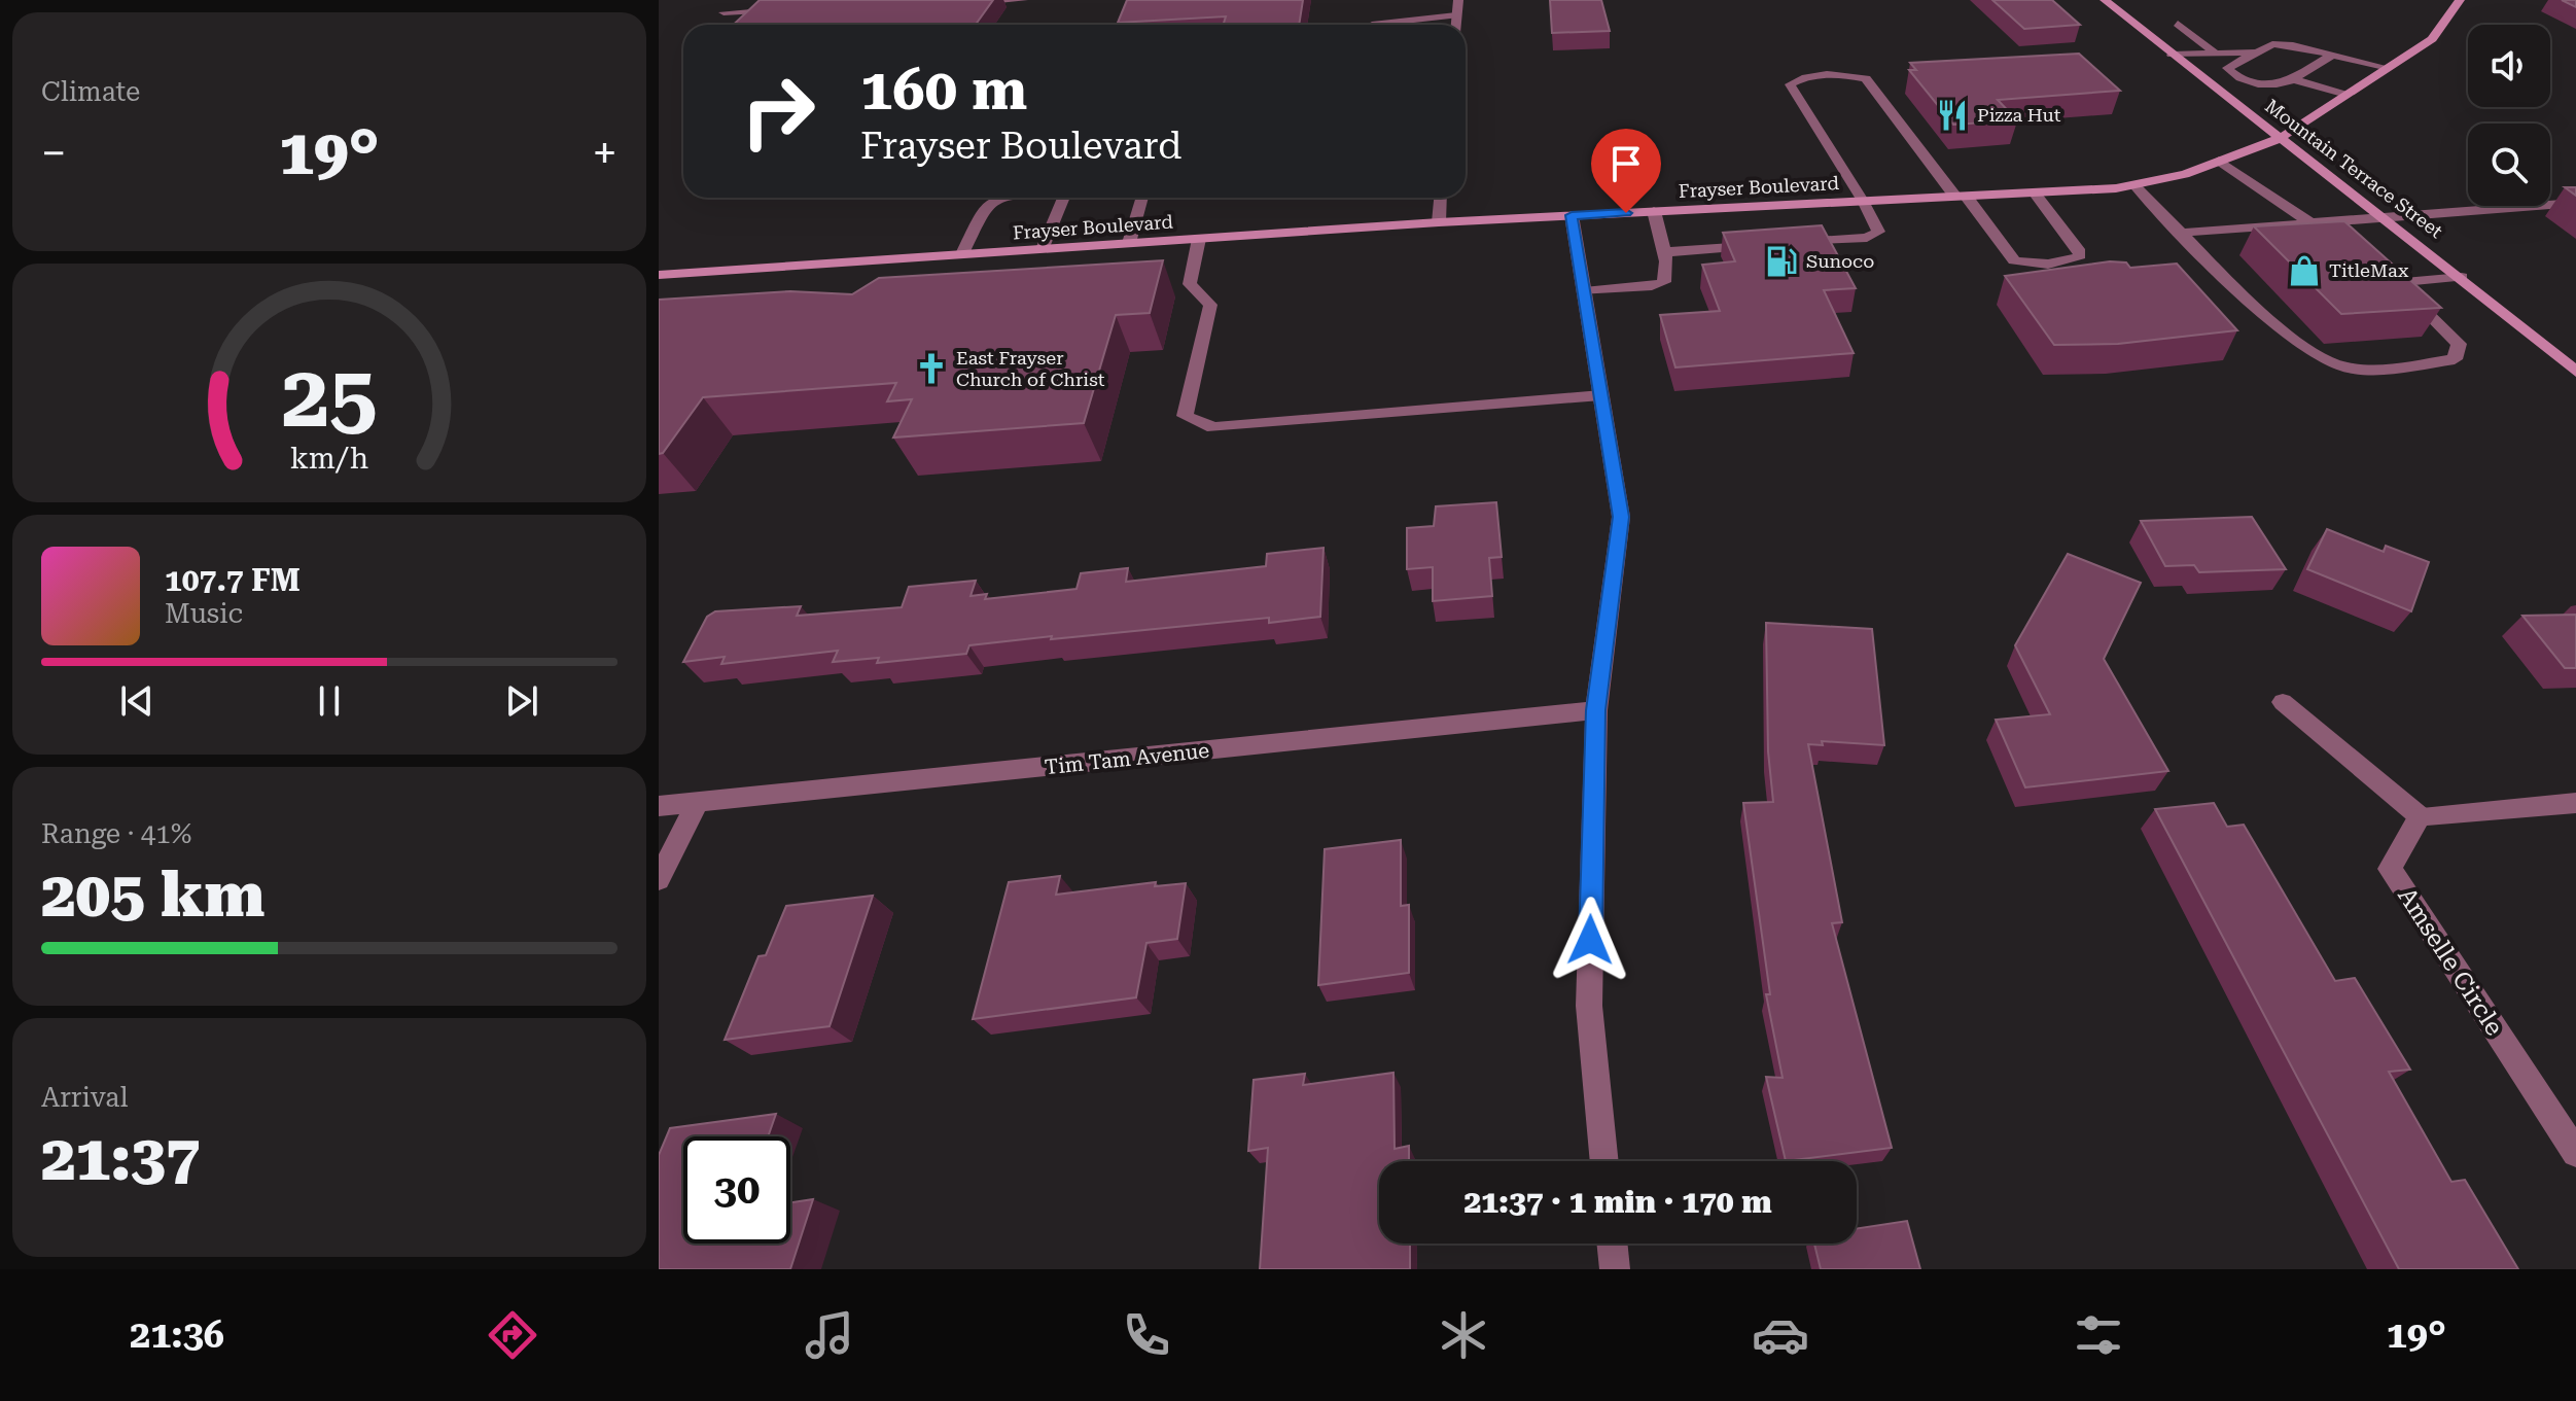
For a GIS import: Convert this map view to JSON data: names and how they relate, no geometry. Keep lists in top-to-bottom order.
{
  "streets": {
    "main road": ["Mountain Terrace Street", "Frayser Boulevard"],
    "street": ["Tim Tam Avenue", "Amselle Circle"]
  },
  "crossings": [
    ["Mountain Terrace Street", "Frayser Boulevard"]
  ],
  "places": {
    "restaurant": ["Pizza Hut"],
    "fuel station": ["Sunoco"],
    "shop": ["TitleMax"],
    "church": ["East Frayser Church of Christ"]
  },
  "page": {
    "tile": [
      "Climate",
      ["Range · 41%", "205 km"],
      ["Arrival", "21:37"]
    ],
    "turn": ["160 m", "Frayser Boulevard"],
    "heat": ["−", "19°", "+"],
    "song": ["107.7 FM", "Music"],
    "limit": "30",
    "trip": "21:37 · 1 min · 170 m",
    "tabs": ["21:36", "19°"],
    "gauge": ["25", "km/h"]
  }
}
